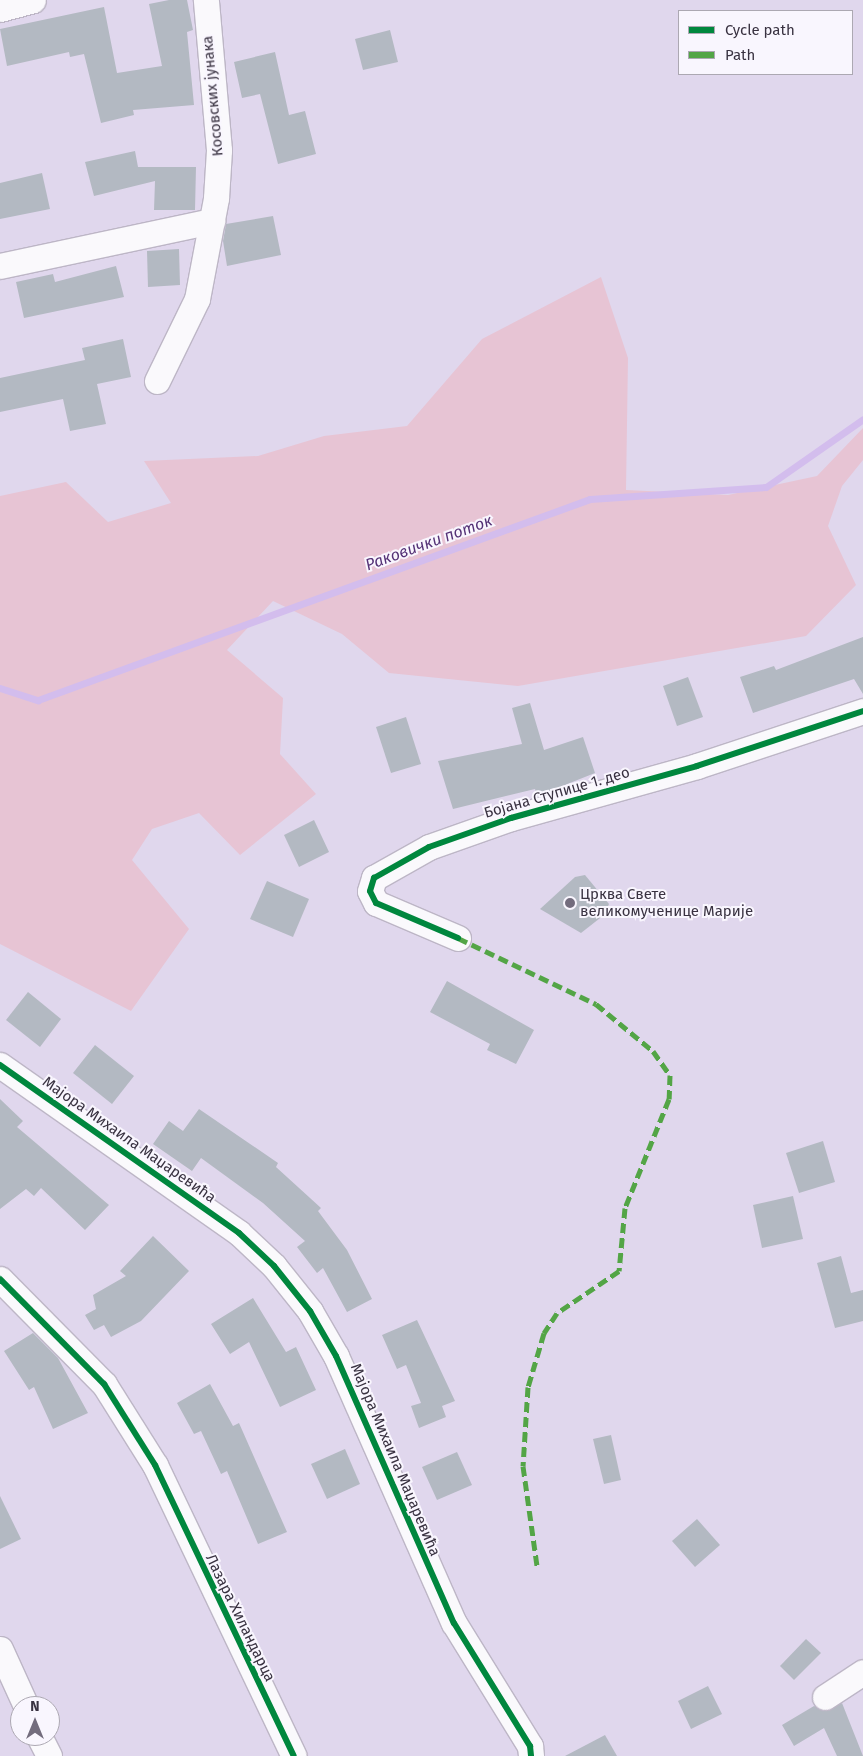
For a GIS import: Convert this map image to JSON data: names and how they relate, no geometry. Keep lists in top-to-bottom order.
{
  "streets": {
    "street": [
      "Косовских јунака",
      "Бојана Ступице 1. део",
      "Мајора Михаила Маџаревића",
      "Лазара Хиландарца"
    ]
  },
  "water": ["Раковички поток"],
  "places": ["Црква Свете великомученице Марије"],
  "legend": ["Cycle path", "Path"],
  "north": "top"
}
